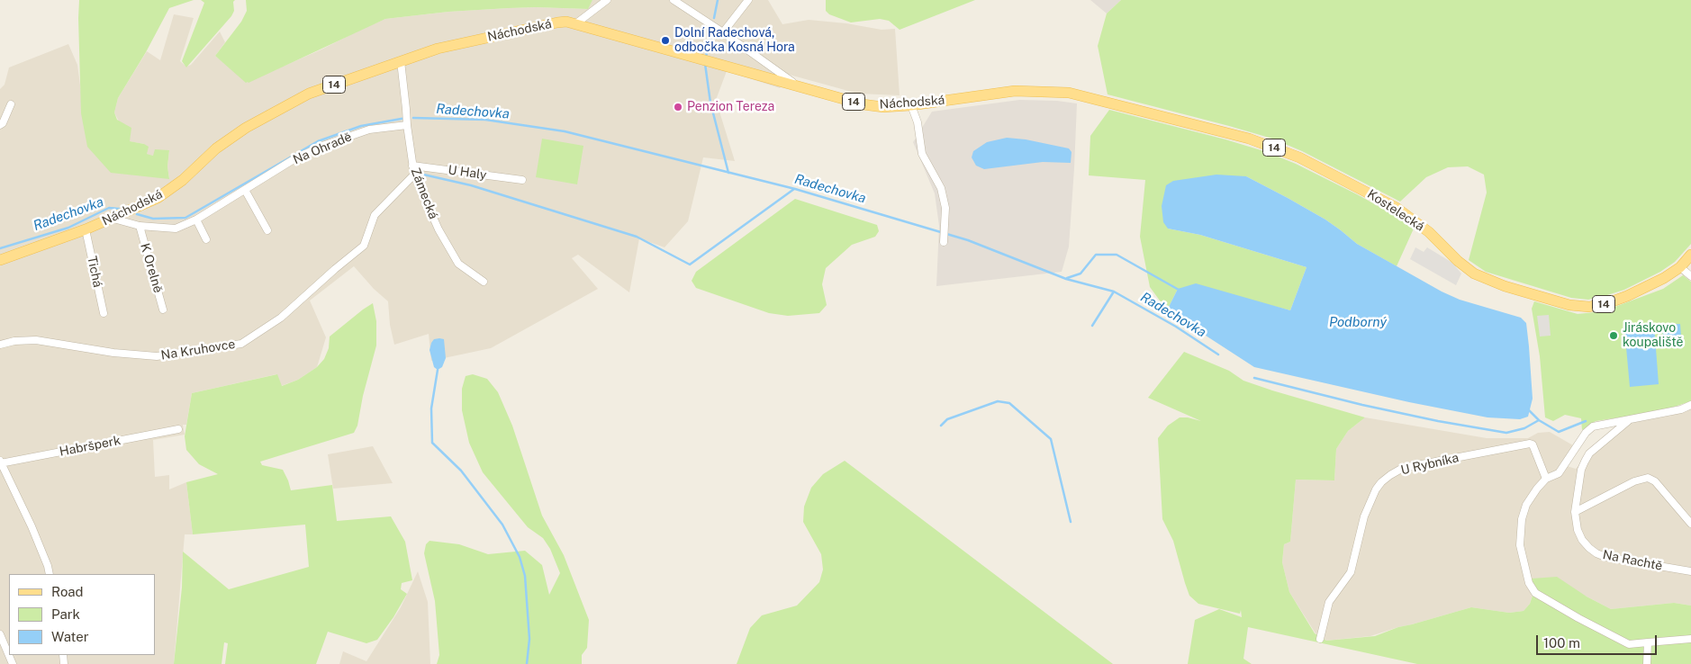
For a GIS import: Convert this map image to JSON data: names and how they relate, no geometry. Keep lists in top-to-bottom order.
{
  "streets": {
    "main road": ["Náchodská", "14", "Kostelecká"],
    "street": [
      "Na Ohradě",
      "U Haly",
      "Zámecká",
      "K Orelně",
      "Tichá",
      "Na Kruhovce",
      "Habršperk",
      "U Rybníka",
      "Na Rachtě"
    ]
  },
  "crossings": [
    ["Náchodská", "Na Ohradě"],
    ["Náchodská", "Zámecká"],
    ["Náchodská", "Kostelecká"],
    ["Náchodská", "Tichá"],
    ["Na Ohradě", "Zámecká"],
    ["Na Ohradě", "K Orelně"],
    ["U Haly", "Zámecká"],
    ["Zámecká", "Na Kruhovce"]
  ],
  "water": ["Radechovka", "Podborný"],
  "places": ["Dolní Radechová, odbočka Kosná Hora", "Penzion Tereza", "Jiráskovo koupaliště"],
  "legend": ["Road", "Park", "Water"],
  "scale_bar": "100 m"
}
